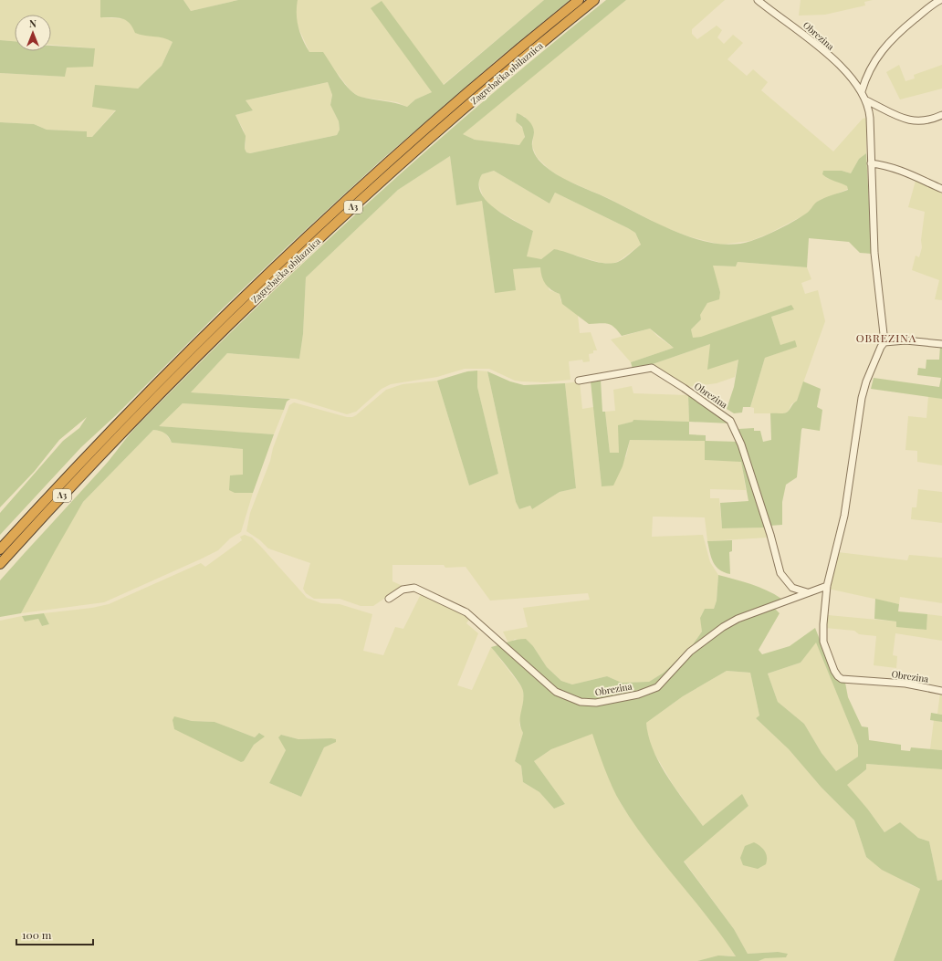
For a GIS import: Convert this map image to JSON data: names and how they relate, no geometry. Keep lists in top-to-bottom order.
{
  "streets": {
    "highway": ["Zagrebačka obilaznica", "A3"],
    "street": ["Obrezina"]
  },
  "districts": ["OBREZINA"],
  "scale_bar": "100 m",
  "north": "top"
}
